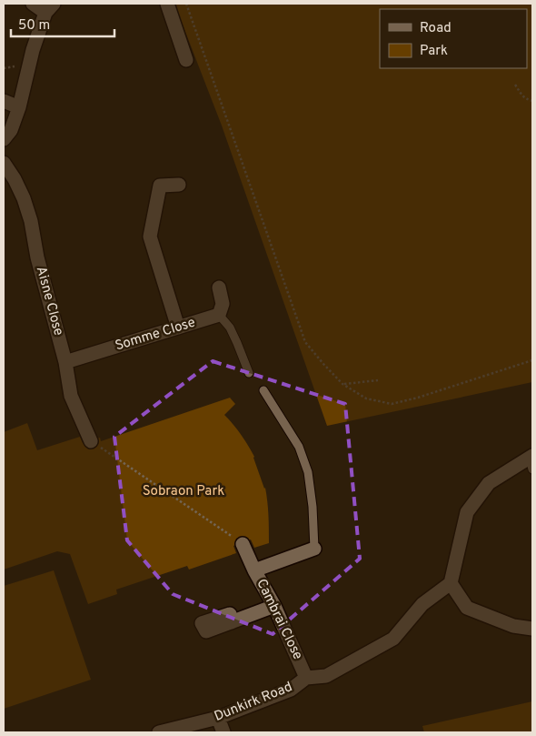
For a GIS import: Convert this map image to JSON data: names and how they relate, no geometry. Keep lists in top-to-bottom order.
{
  "streets": {
    "street": [
      "Aisne Close",
      "Somme Close",
      "Cambrai Close",
      "Dunkirk Road"
    ]
  },
  "crossings": [
    ["Aisne Close", "Somme Close"],
    ["Cambrai Close", "Dunkirk Road"]
  ],
  "parks": ["Sobraon Park"],
  "legend": ["Road", "Park"],
  "scale_bar": "50 m"
}
